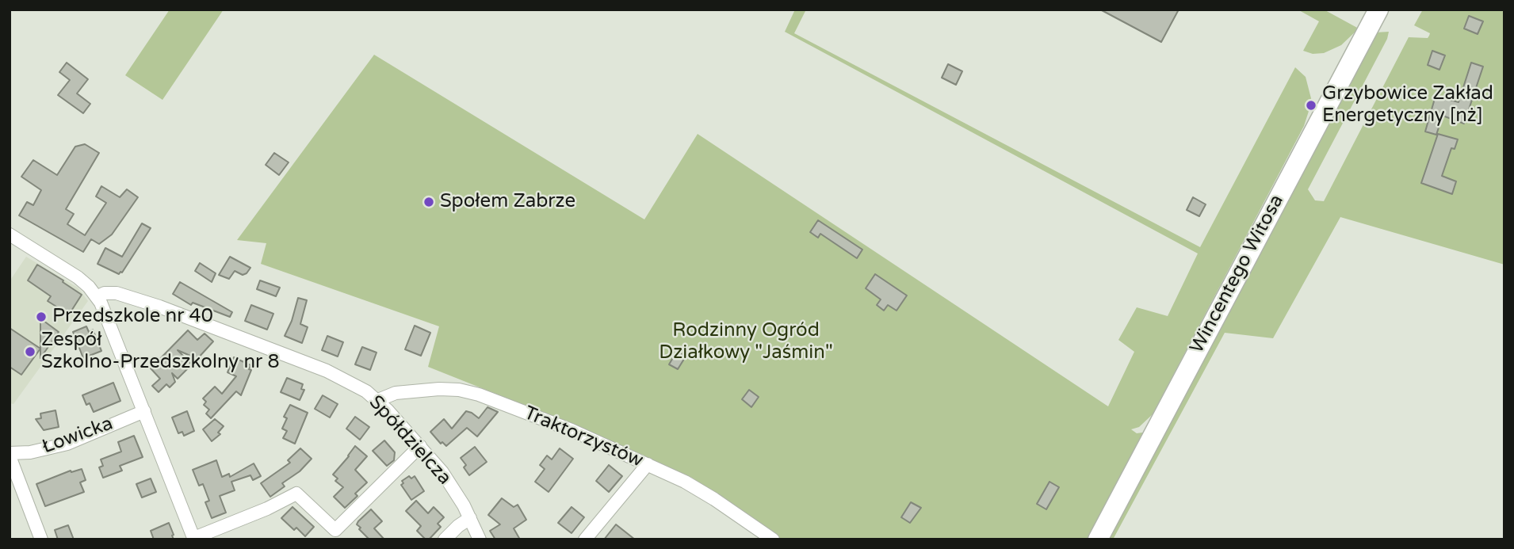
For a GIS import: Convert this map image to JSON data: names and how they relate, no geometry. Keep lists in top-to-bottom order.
{
  "streets": {
    "main road": ["Wincentego Witosa"],
    "street": ["Łowicka", "Traktorzystów", "Spółdzielcza"]
  },
  "crossings": [
    ["Traktorzystów", "Spółdzielcza"]
  ],
  "parks": ["Rodzinny Ogród Działkowy \"Jaśmin\""],
  "places": [
    "Grzybowice Zakład Energetyczny [nż]",
    "Społem Zabrze",
    "Przedszkole nr 40",
    "Zespół Szkolno-Przedszkolny nr 8"
  ]
}
